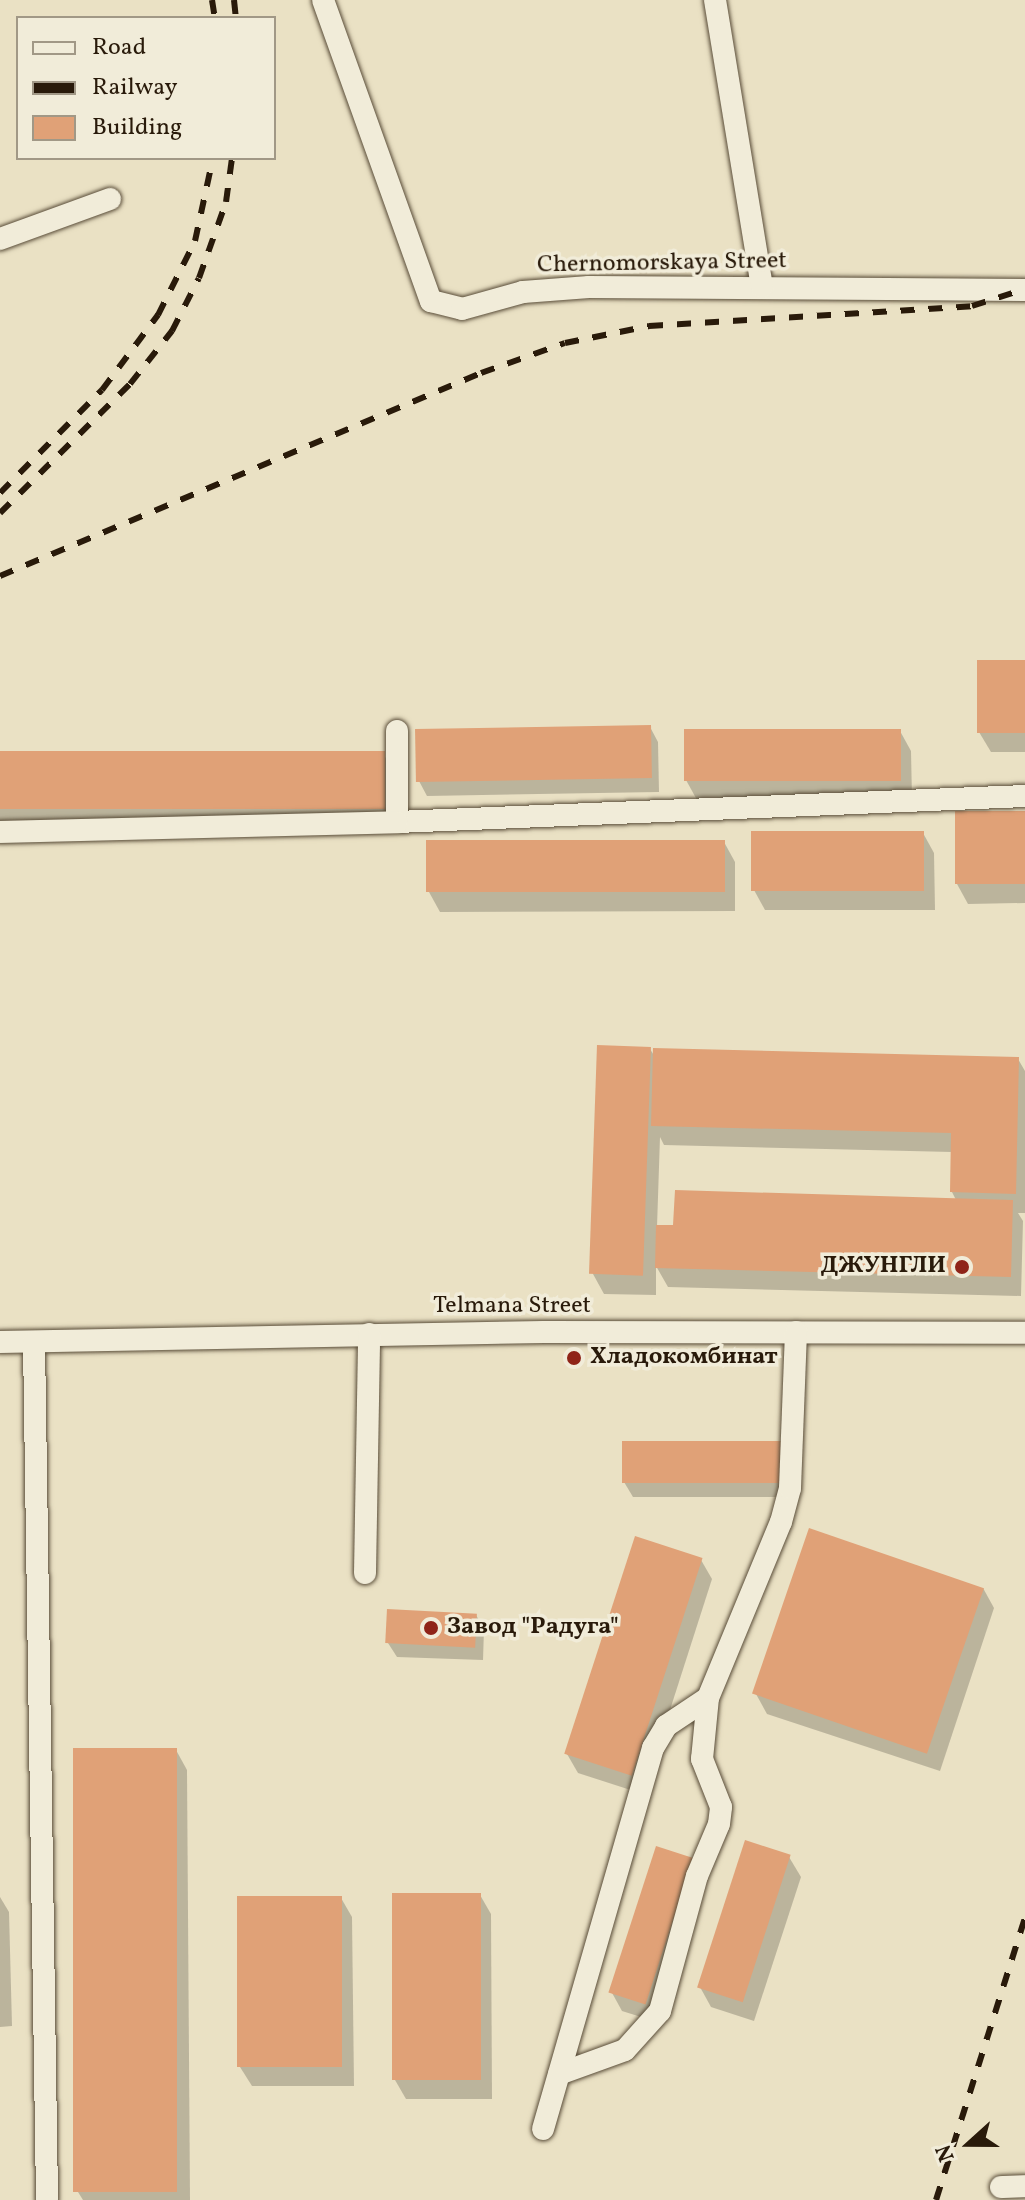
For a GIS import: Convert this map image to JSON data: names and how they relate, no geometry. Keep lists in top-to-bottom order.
{
  "streets": {
    "street": ["Chernomorskaya Street", "Telmana Street"]
  },
  "places": ["ДЖУНГЛИ", "Хладокомбинат", "Завод \"Радуга\""],
  "legend": ["Road", "Railway", "Building"],
  "north": "left"
}
